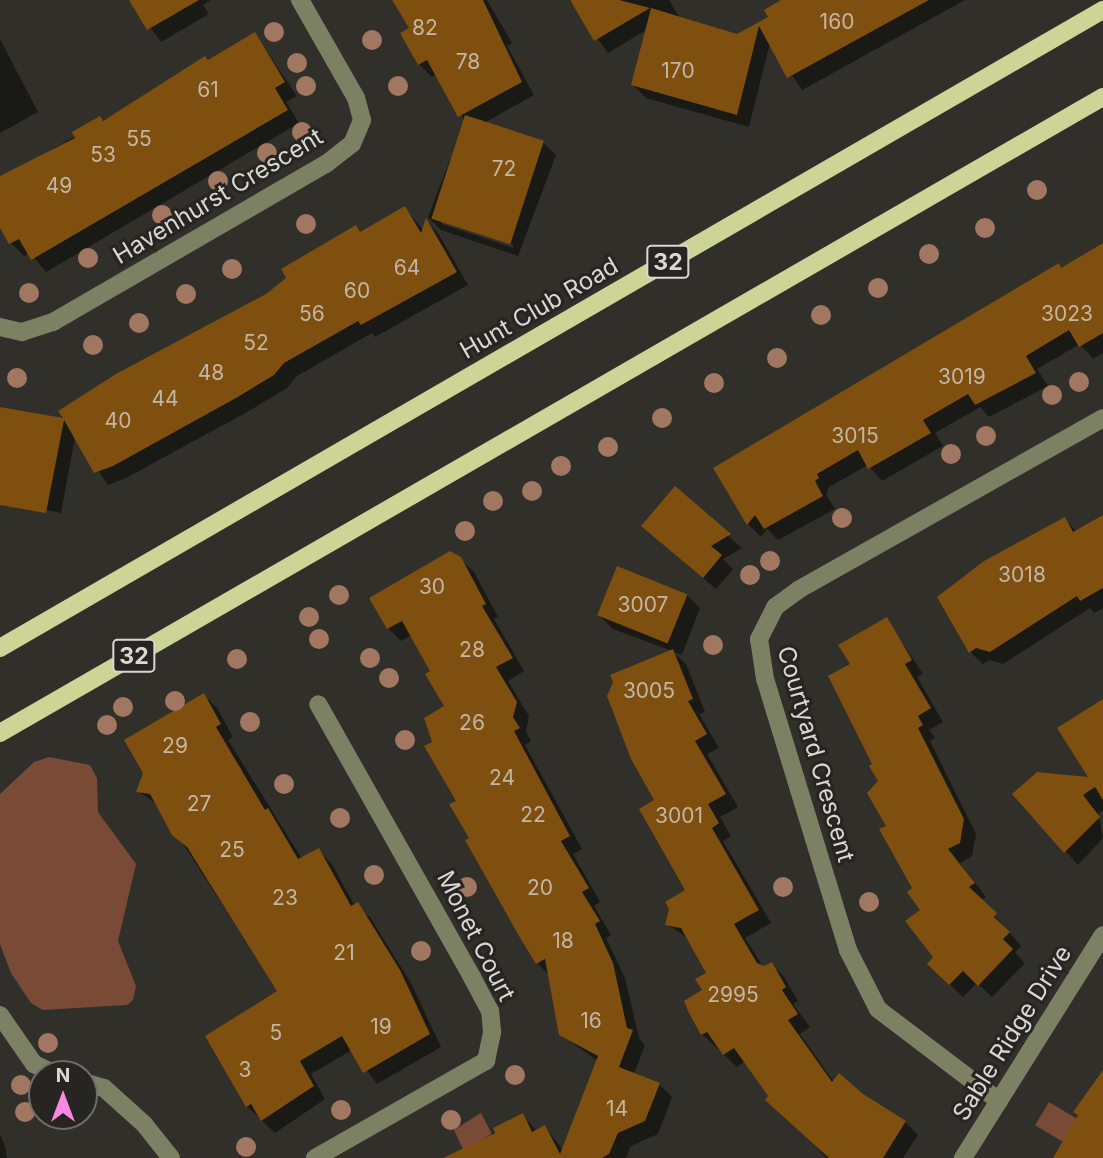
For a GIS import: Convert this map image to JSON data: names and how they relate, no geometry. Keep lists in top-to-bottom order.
{
  "streets": {
    "main road": ["32", "Hunt Club Road"],
    "street": [
      "Havenhurst Crescent",
      "Courtyard Crescent",
      "Monet Court",
      "Sable Ridge Drive"
    ]
  },
  "crossings": [
    ["Courtyard Crescent", "Sable Ridge Drive"]
  ],
  "house_numbers": [
    "160",
    "82",
    "78",
    "170",
    "61",
    "55",
    "53",
    "72",
    "49",
    "64",
    "60",
    "56",
    "3023",
    "52",
    "48",
    "3019",
    "44",
    "40",
    "3015",
    "3018",
    "30",
    "3007",
    "28",
    "3005",
    "26",
    "29",
    "24",
    "27",
    "22",
    "3001",
    "25",
    "20",
    "23",
    "18",
    "21",
    "2995",
    "16",
    "19",
    "5",
    "3",
    "14"
  ],
  "north": "top"
}
